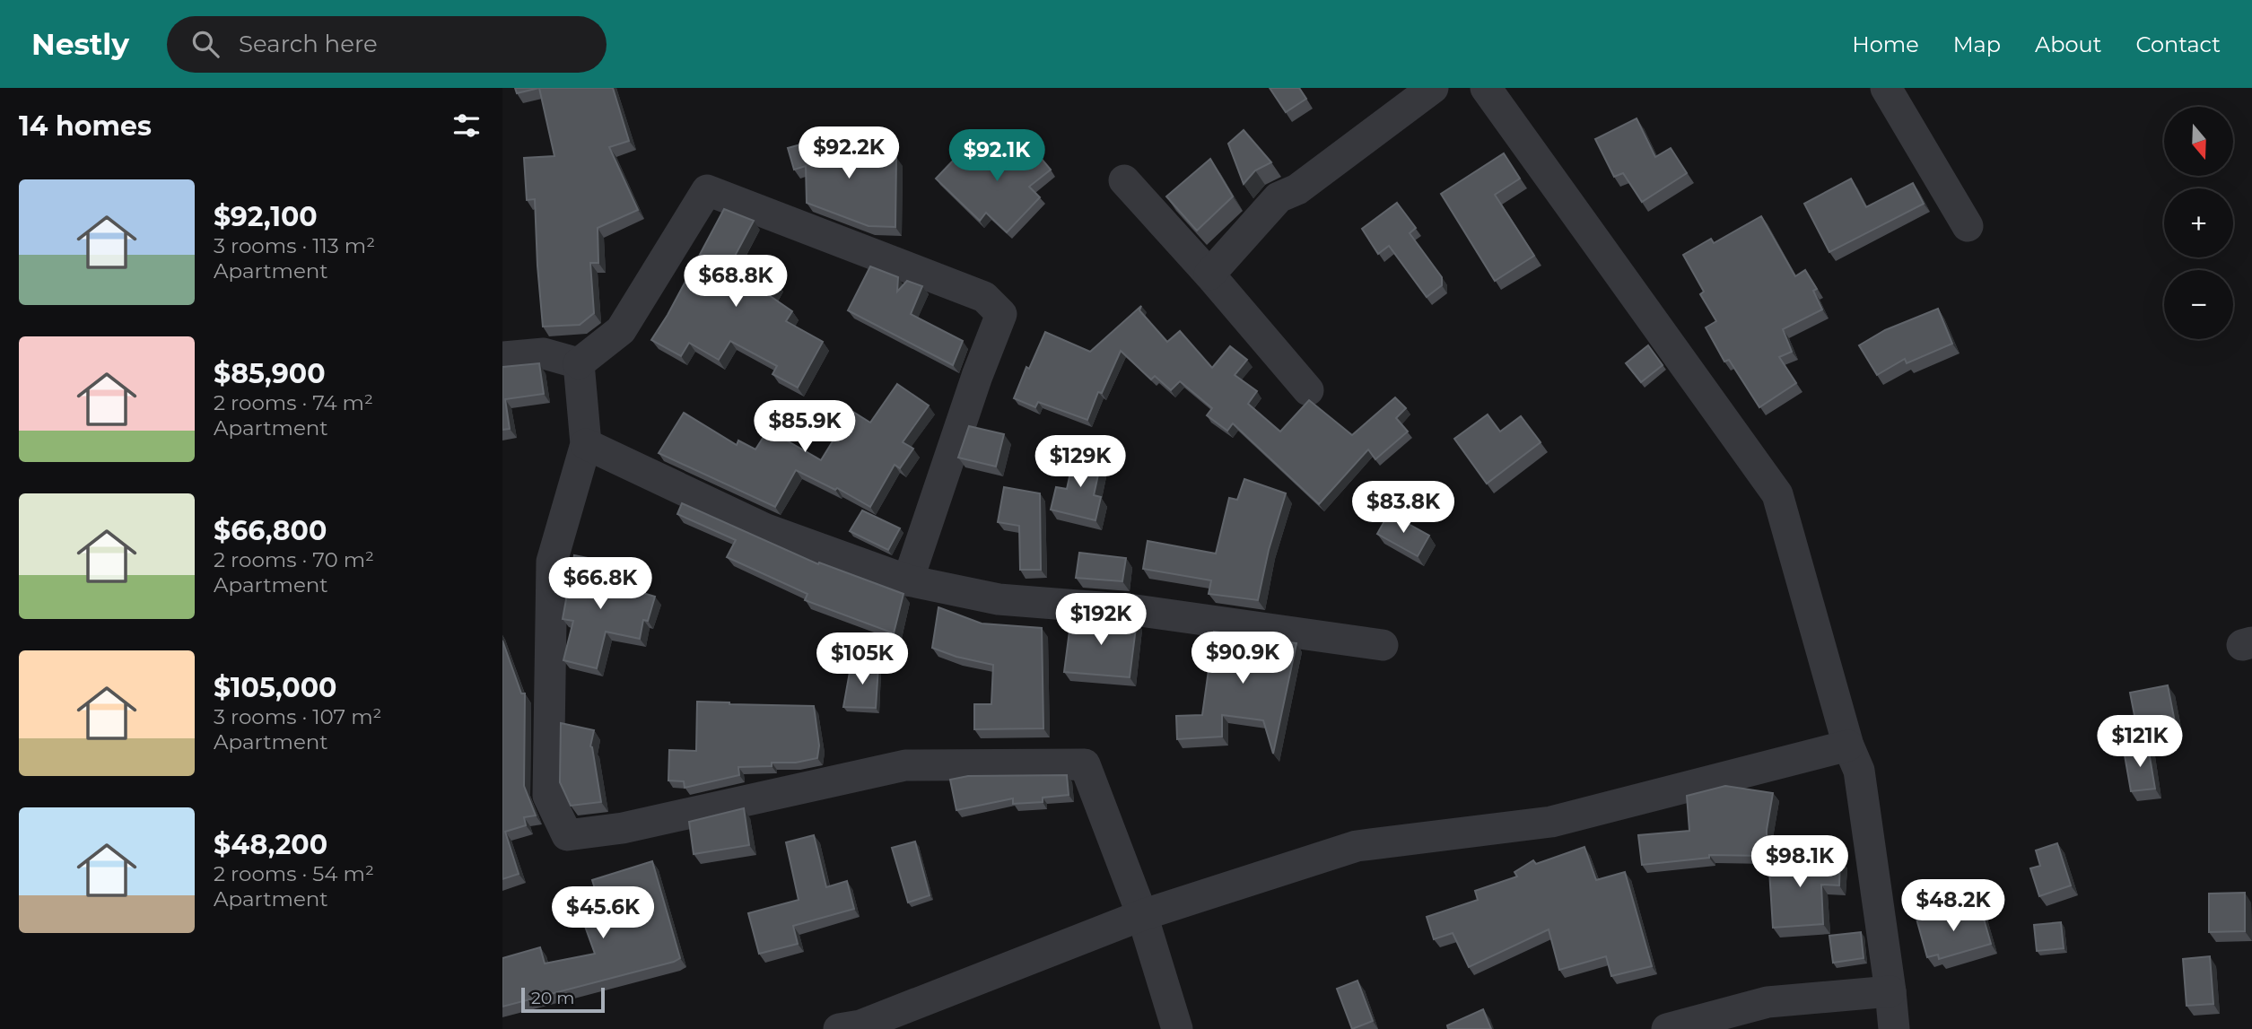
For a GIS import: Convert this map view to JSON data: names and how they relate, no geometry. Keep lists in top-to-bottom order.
{
  "scale_bar": "20 m",
  "north": "bottom",
  "page": {
    "header": "Nestly",
    "search": "Search here",
    "nav": [
      "Home",
      "Map",
      "About",
      "Contact"
    ],
    "heading": "14 homes",
    "map_buttons": ["+", "−"],
    "price": [
      "$92.2K",
      "$92.1K",
      "$68.8K",
      "$85.9K",
      "$129K",
      "$83.8K",
      "$66.8K",
      "$192K",
      "$90.9K",
      "$105K",
      "$121K",
      "$98.1K",
      "$48.2K",
      "$45.6K"
    ],
    "list": [
      {
        "name": "$92,100",
        "note": "3 rooms · 113 m² · Apartment"
      },
      {
        "name": "$85,900",
        "note": "2 rooms · 74 m² · Apartment"
      },
      {
        "name": "$66,800",
        "note": "2 rooms · 70 m² · Apartment"
      },
      {
        "name": "$105,000",
        "note": "3 rooms · 107 m² · Apartment"
      },
      {
        "name": "$48,200",
        "note": "2 rooms · 54 m² · Apartment"
      }
    ],
    "scale": "20 m"
  }
}
